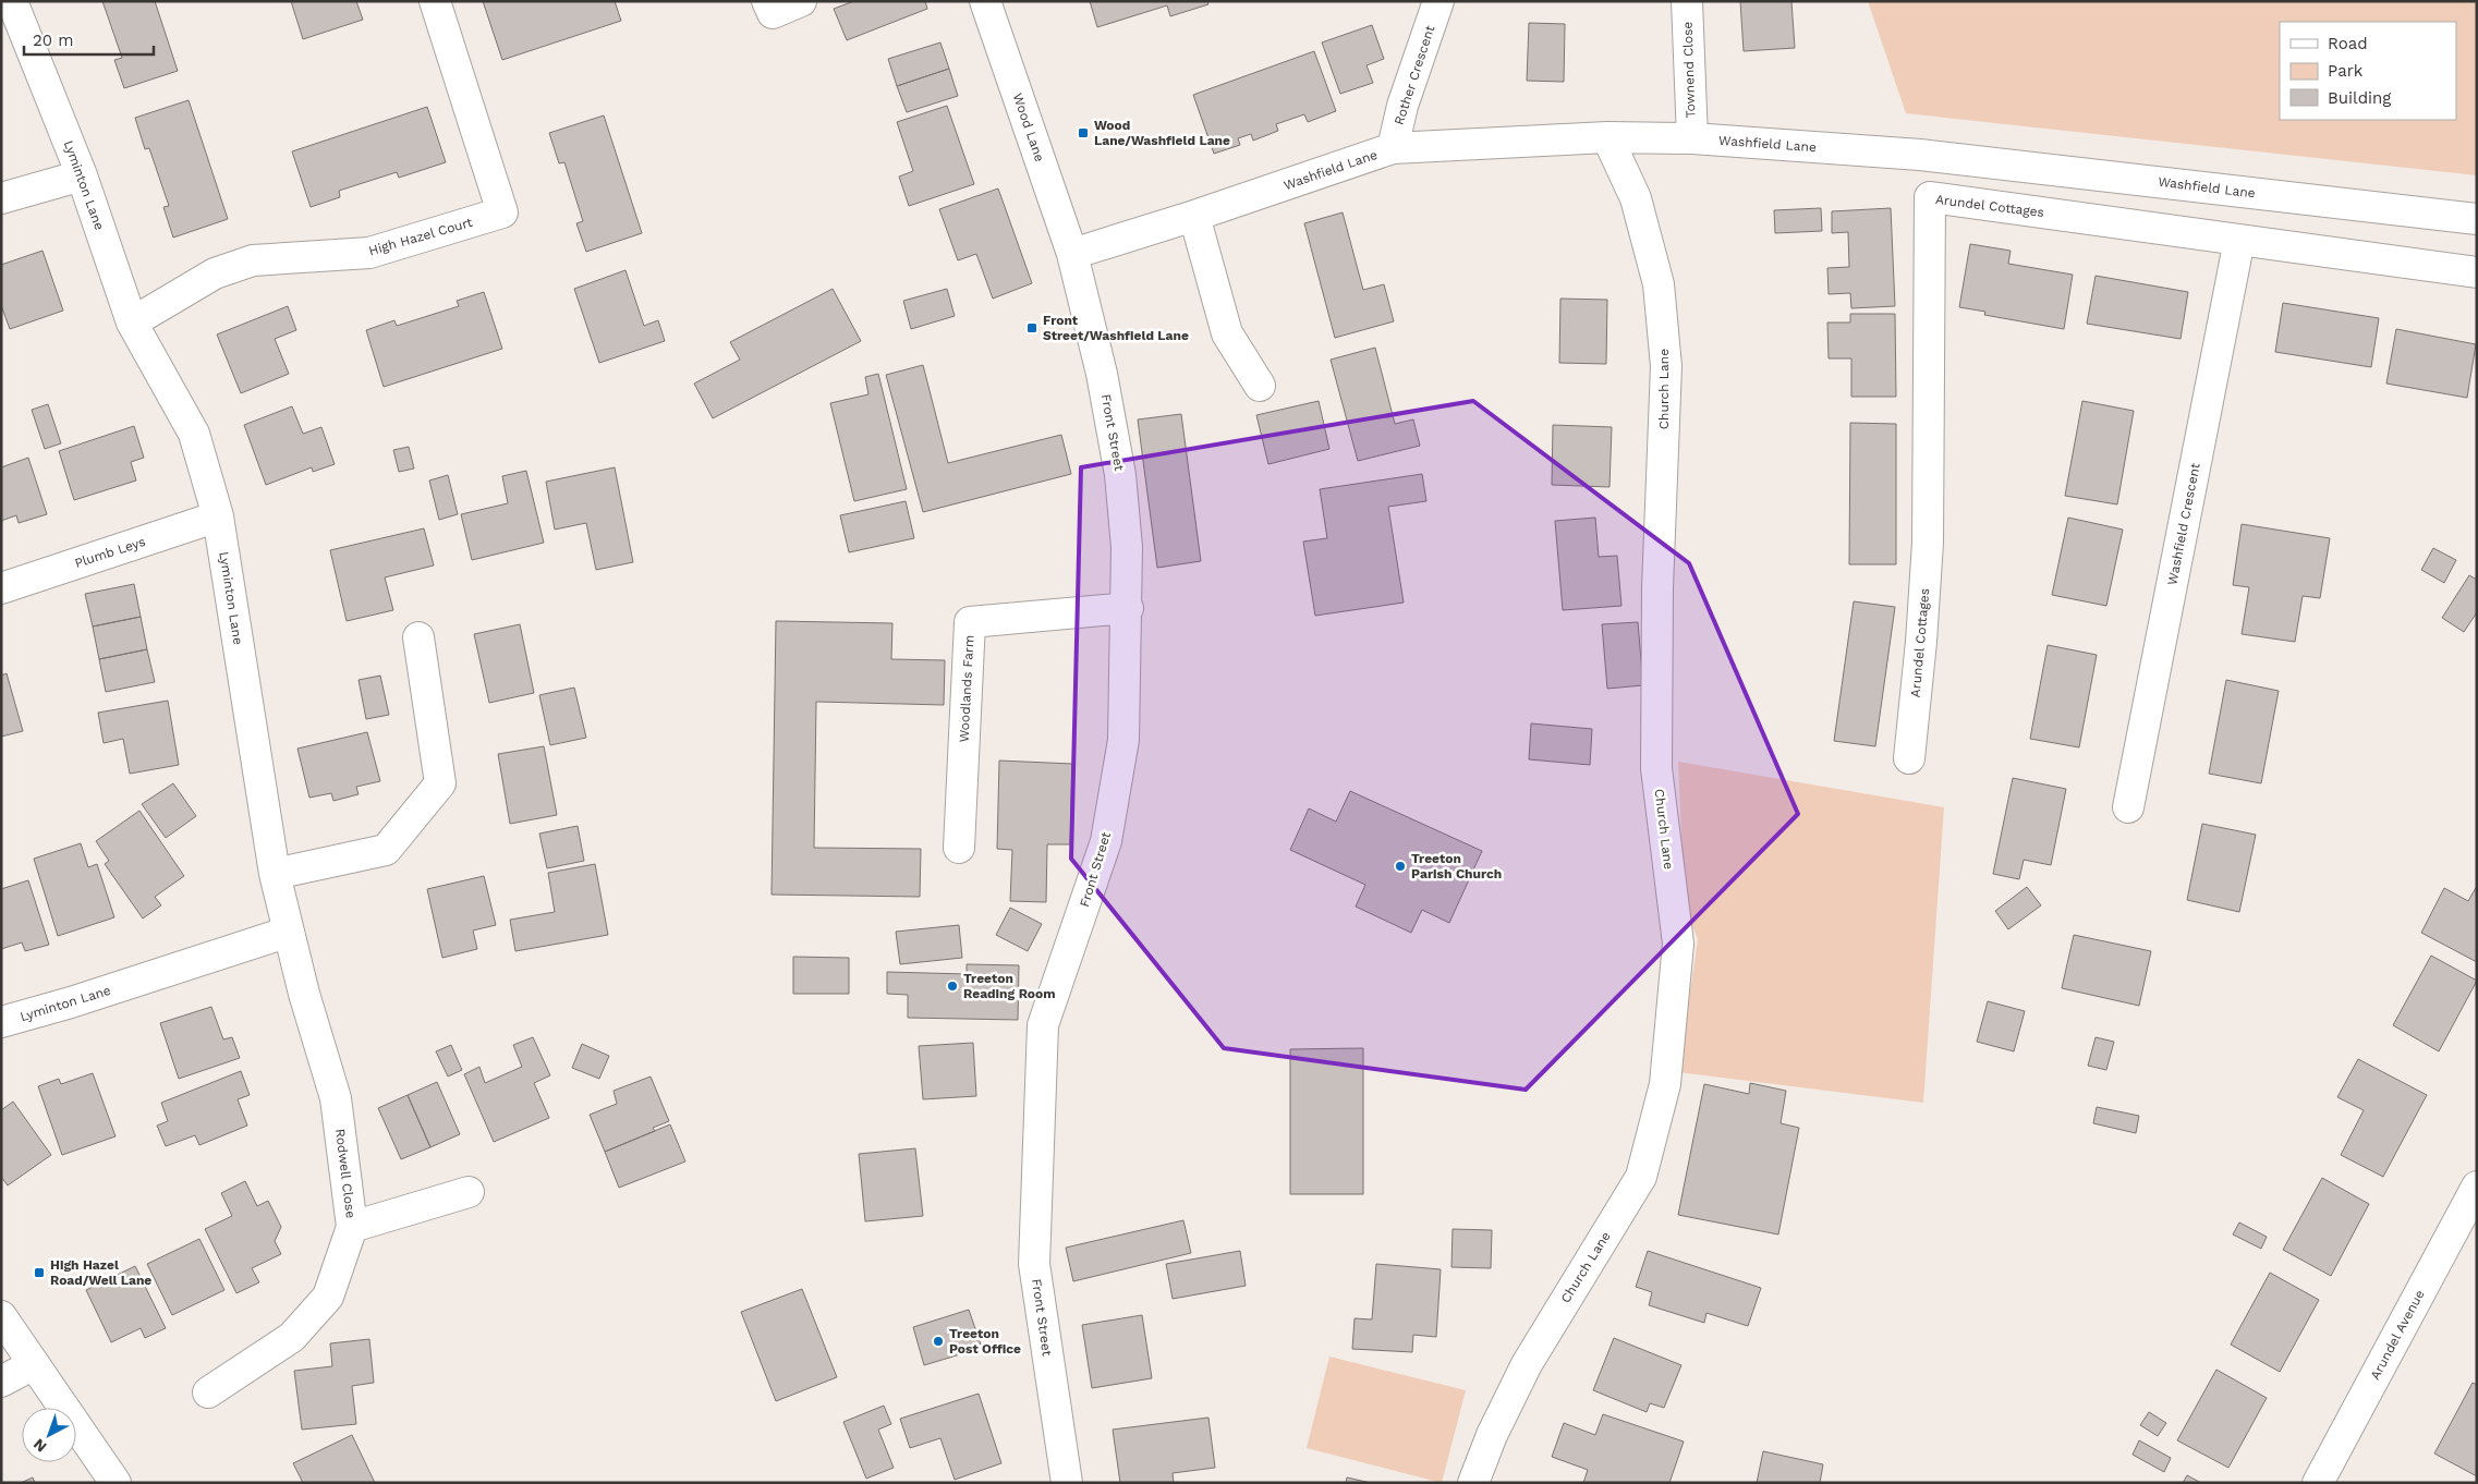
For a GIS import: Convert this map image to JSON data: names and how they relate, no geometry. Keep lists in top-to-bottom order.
{
  "streets": {
    "street": [
      "Townend Close",
      "Rother Crescent",
      "Wood Lane",
      "Washfield Lane",
      "Lyminton Lane",
      "Arundel Cottages",
      "High Hazel Court",
      "Church Lane",
      "Front Street",
      "Washfield Crescent",
      "Plumb Leys",
      "Woodlands Farm",
      "Rodwell Close",
      "Arundel Avenue"
    ]
  },
  "crossings": [
    ["Townend Close", "Washfield Lane"],
    ["Rother Crescent", "Washfield Lane"],
    ["Wood Lane", "Washfield Lane"],
    ["Wood Lane", "Front Street"],
    ["Washfield Lane", "Church Lane"],
    ["Washfield Lane", "Front Street"],
    ["Lyminton Lane", "High Hazel Court"],
    ["Lyminton Lane", "Plumb Leys"],
    ["Lyminton Lane", "Rodwell Close"],
    ["Arundel Cottages", "Washfield Crescent"],
    ["Front Street", "Woodlands Farm"]
  ],
  "places": {
    "transit": ["Wood Lane/Washfield Lane", "Front Street/Washfield Lane", "High Hazel Road/Well Lane"],
    "other": ["Treeton Parish Church", "Treeton Reading Room", "Treeton Post Office"]
  },
  "legend": ["Road", "Park", "Building"],
  "scale_bar": "20 m",
  "north": "bottom left"
}
